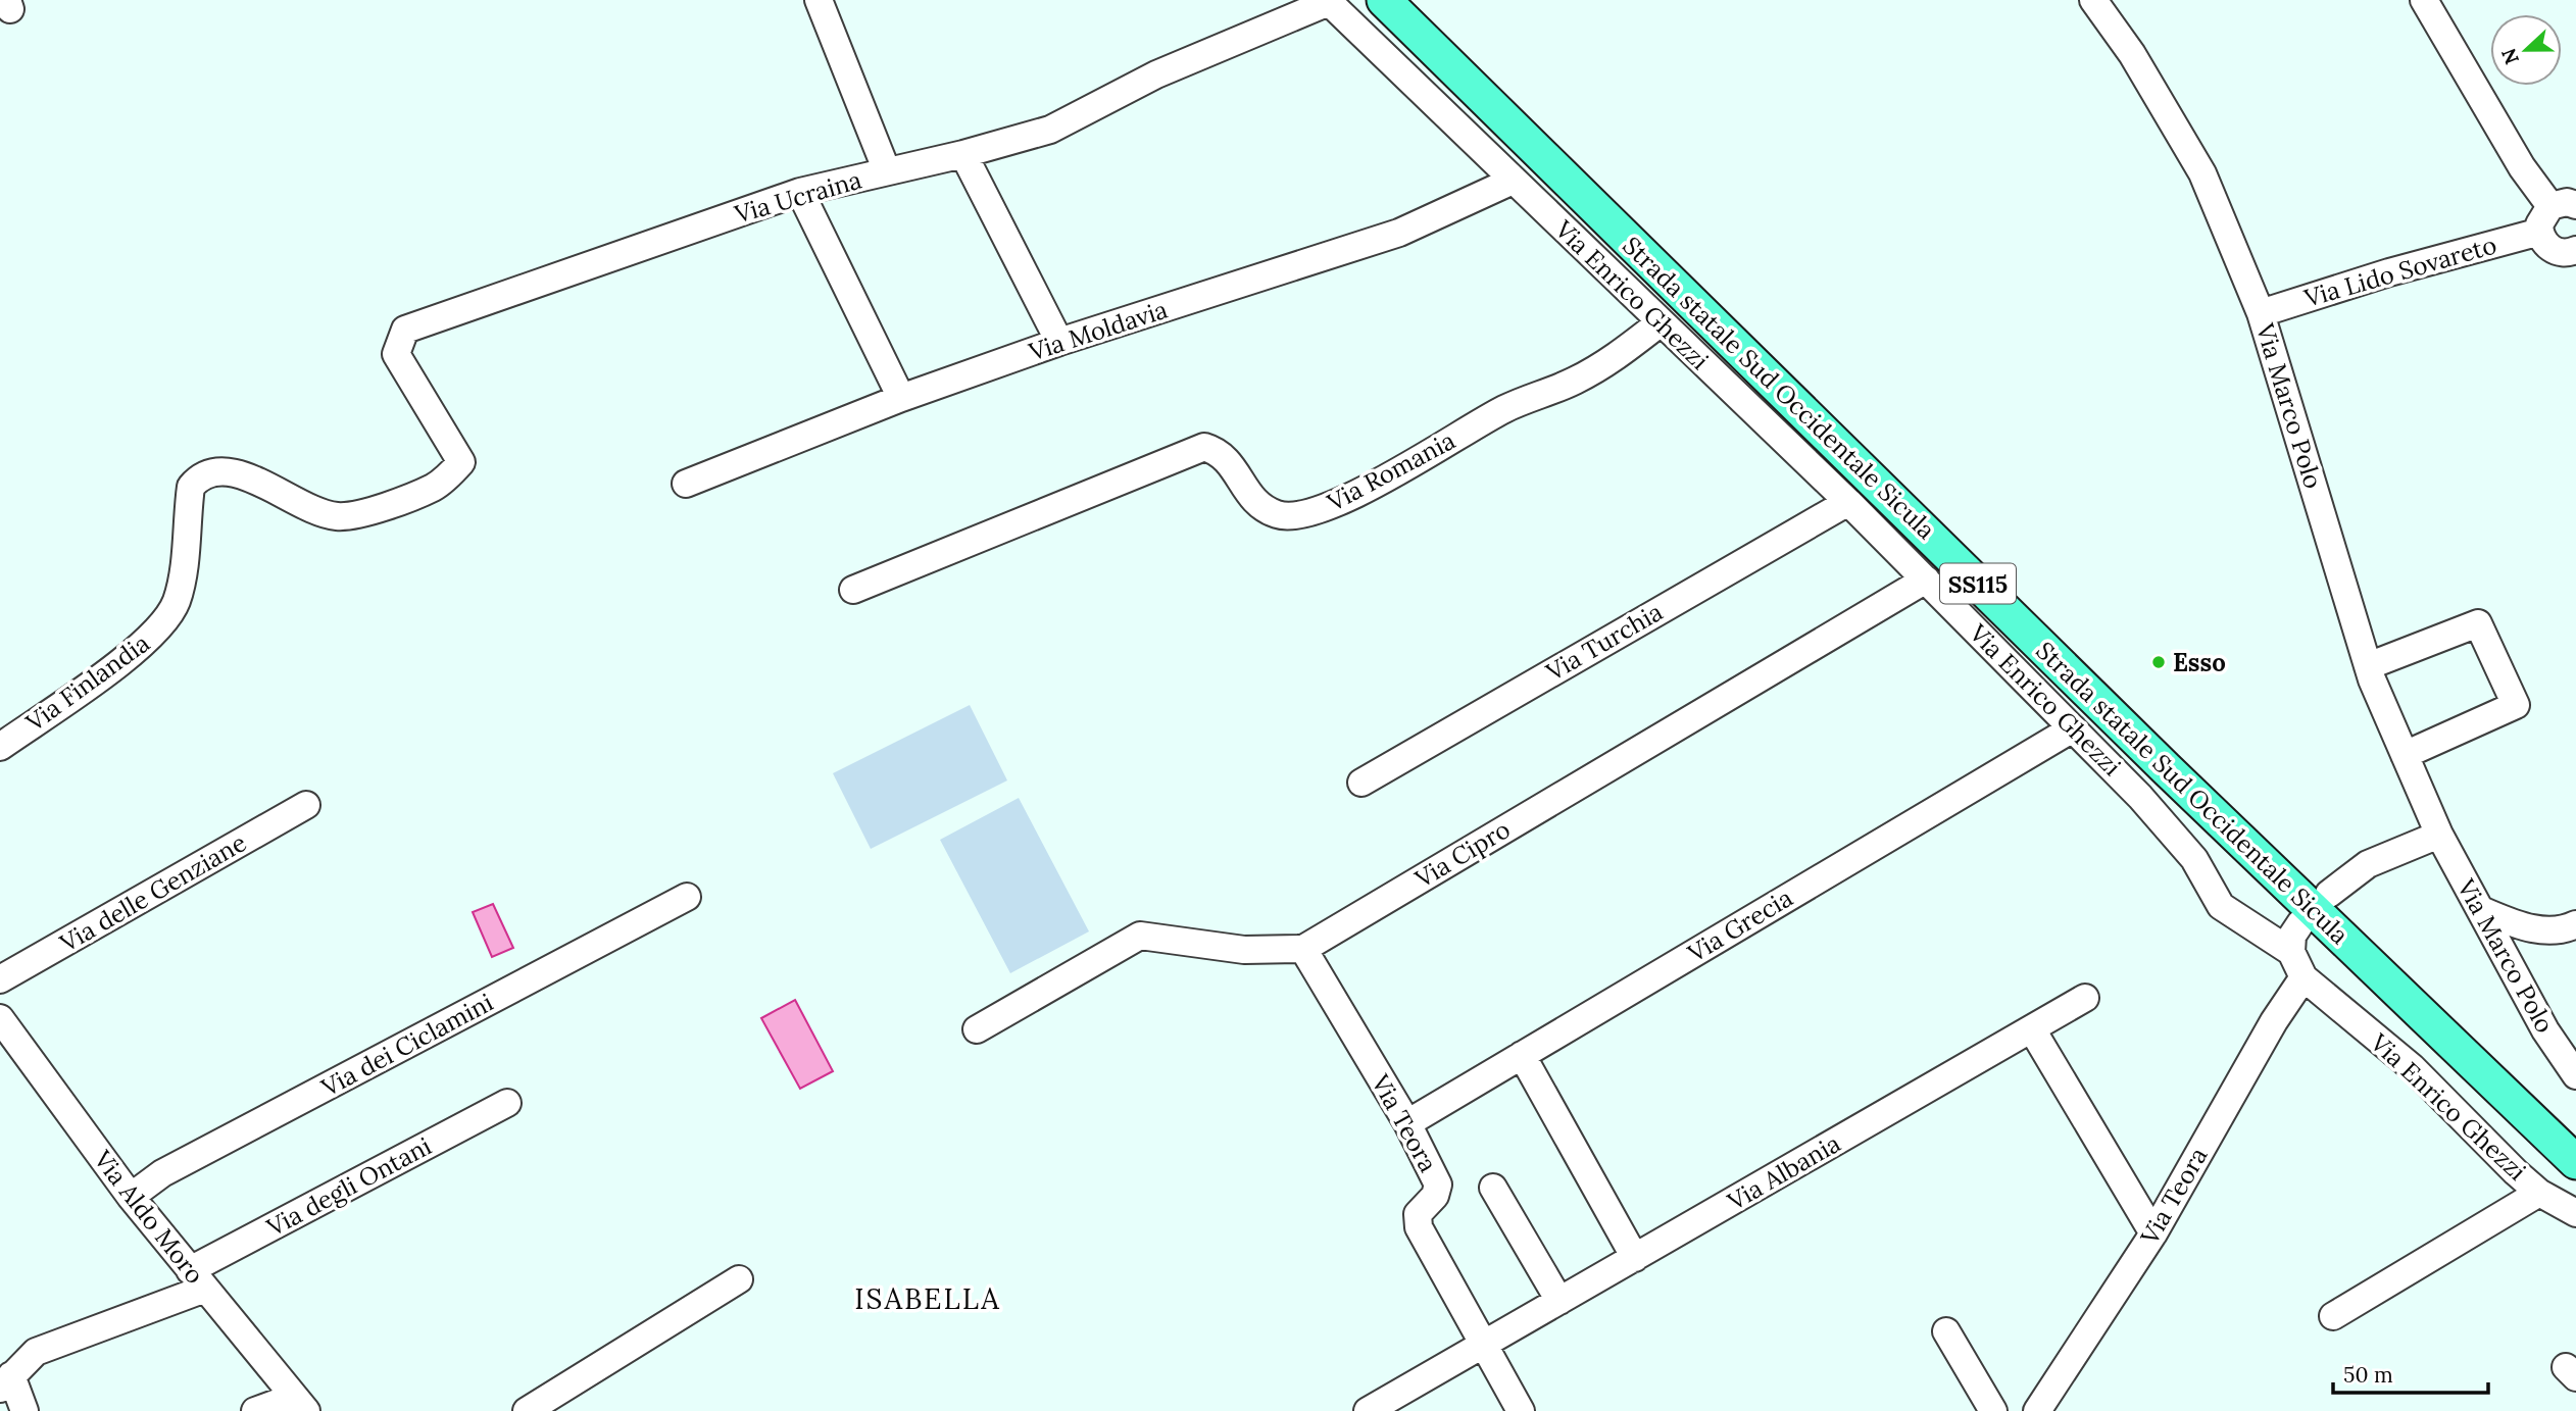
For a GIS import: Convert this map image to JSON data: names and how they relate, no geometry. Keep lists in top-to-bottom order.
{
  "streets": {
    "main road": ["Strada statale Sud Occidentale Sicula", "SS115"],
    "street": [
      "Via Ucraina",
      "Via Lido Sovareto",
      "Via Enrico Ghezzi",
      "Via Moldavia",
      "Via Marco Polo",
      "Via Romania",
      "Via Turchia",
      "Via Finlandia",
      "Via Cipro",
      "Via delle Genziane",
      "Via Grecia",
      "Via dei Ciclamini",
      "Via Teora",
      "Via Albania",
      "Via degli Ontani",
      "Via Aldo Moro"
    ]
  },
  "crossings": [
    ["Via Ucraina", "Via Enrico Ghezzi"],
    ["Via Ucraina", "Via Finlandia"],
    ["Via Lido Sovareto", "Via Marco Polo"],
    ["Via Enrico Ghezzi", "Via Moldavia"],
    ["Via Enrico Ghezzi", "Via Romania"],
    ["Via Enrico Ghezzi", "Via Turchia"],
    ["Via Enrico Ghezzi", "Via Cipro"],
    ["Via Enrico Ghezzi", "Via Grecia"],
    ["Via Enrico Ghezzi", "Via Teora"],
    ["Via Cipro", "Via Teora"],
    ["Via Grecia", "Via Teora"],
    ["Via dei Ciclamini", "Via Aldo Moro"],
    ["Via Teora", "Via Albania"],
    ["Via degli Ontani", "Via Aldo Moro"]
  ],
  "districts": ["ISABELLA"],
  "places": ["Esso"],
  "scale_bar": "50 m",
  "north": "left"
}
